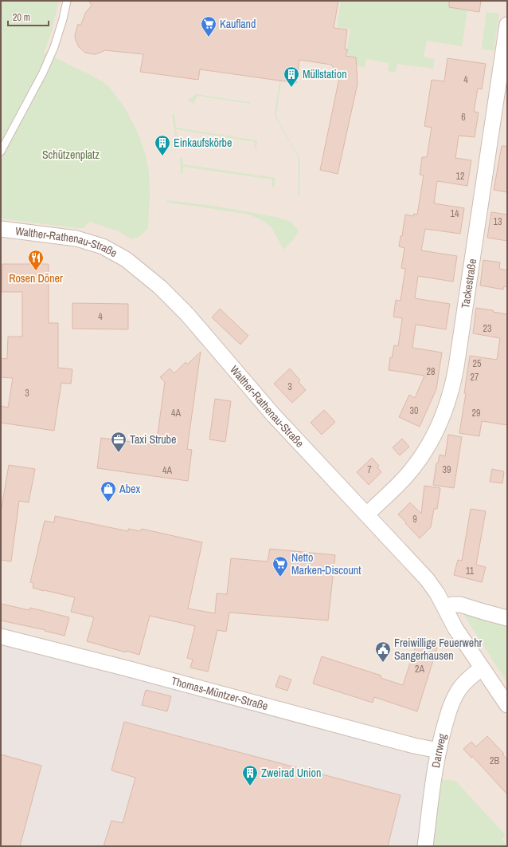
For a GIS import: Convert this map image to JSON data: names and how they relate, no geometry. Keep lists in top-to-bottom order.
{
  "streets": {
    "street": [
      "Walther-Rathenau-Straße",
      "Tackestraße",
      "Thomas-Müntzer-Straße",
      "Darrweg"
    ]
  },
  "crossings": [
    ["Walther-Rathenau-Straße", "Tackestraße"],
    ["Walther-Rathenau-Straße", "Darrweg"],
    ["Thomas-Müntzer-Straße", "Darrweg"]
  ],
  "parks": ["Schützenplatz"],
  "places": {
    "supermarket": ["Kaufland", "Netto Marken-Discount"],
    "building": ["Müllstation", "Einkaufskörbe", "Zweirad Union"],
    "restaurant": ["Rosen Döner"],
    "office": ["Taxi Strube"],
    "shop": ["Abex"],
    "public building": ["Freiwillige Feuerwehr Sangerhausen"]
  },
  "house_numbers": [
    "4",
    "6",
    "12",
    "14",
    "13",
    "4",
    "23",
    "25",
    "28",
    "27",
    "3",
    "3",
    "30",
    "4A",
    "29",
    "7",
    "39",
    "4A",
    "9",
    "11",
    "2A",
    "2B"
  ],
  "scale_bar": "20 m"
}
